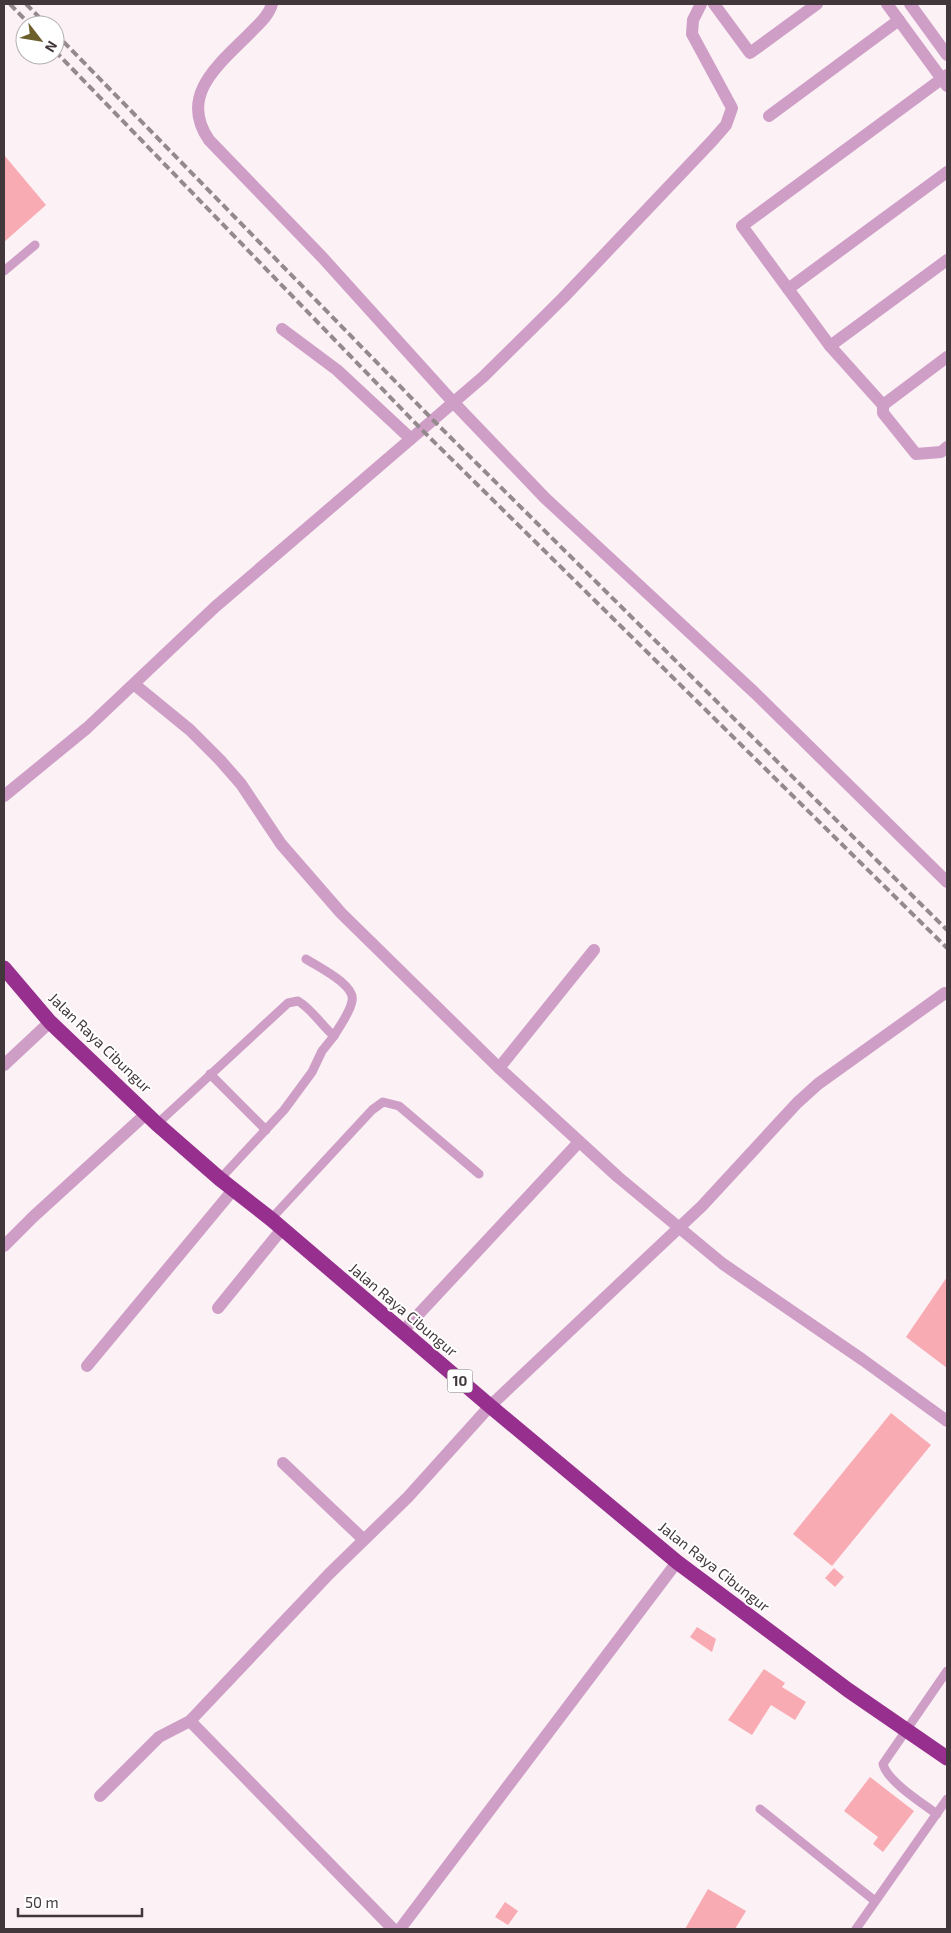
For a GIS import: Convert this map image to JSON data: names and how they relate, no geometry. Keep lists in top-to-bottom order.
{
  "streets": {
    "highway": ["Jalan Raya Cibungur", "10"]
  },
  "scale_bar": "50 m",
  "north": "bottom right"
}
